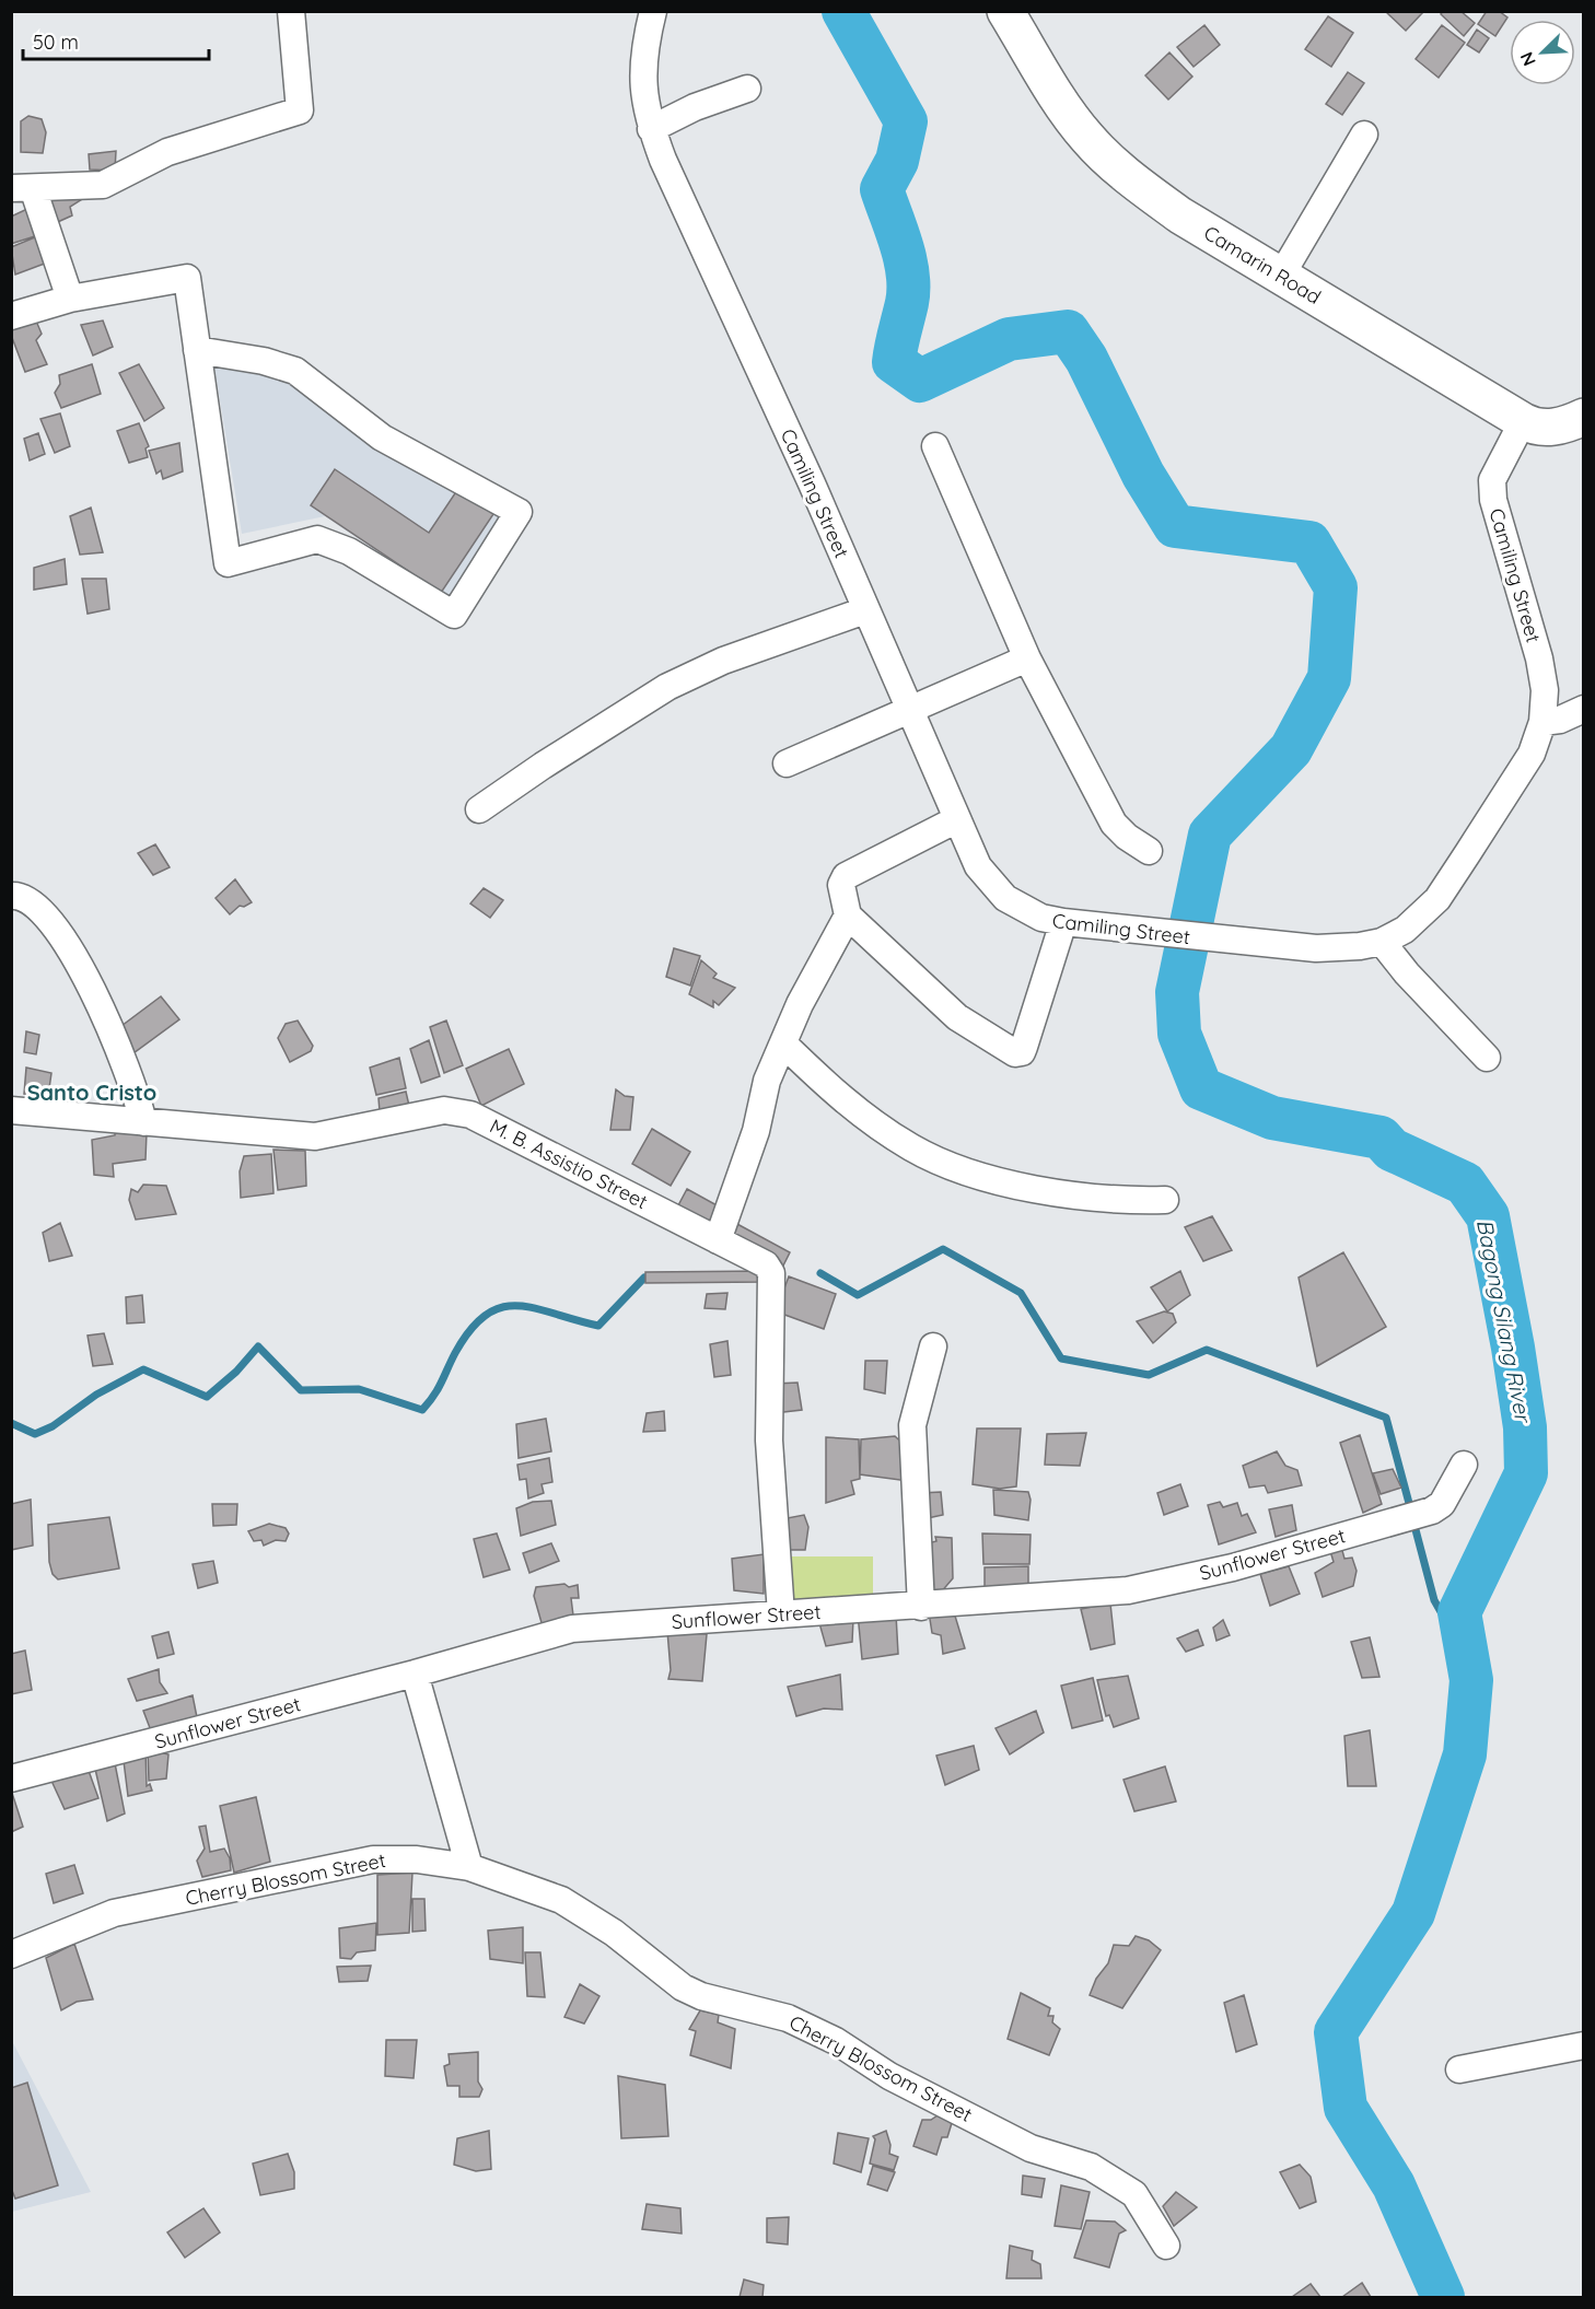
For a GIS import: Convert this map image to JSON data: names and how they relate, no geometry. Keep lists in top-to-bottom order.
{
  "streets": {
    "main road": ["Camarin Road"],
    "street": [
      "Camiling Street",
      "M. B. Assistio Street",
      "Sunflower Street",
      "Cherry Blossom Street"
    ]
  },
  "crossings": [
    ["Camarin Road", "Camiling Street"],
    ["M. B. Assistio Street", "Sunflower Street"]
  ],
  "districts": ["Santo Cristo"],
  "water": ["Bagong Silang River"],
  "scale_bar": "50 m",
  "north": "bottom left"
}
